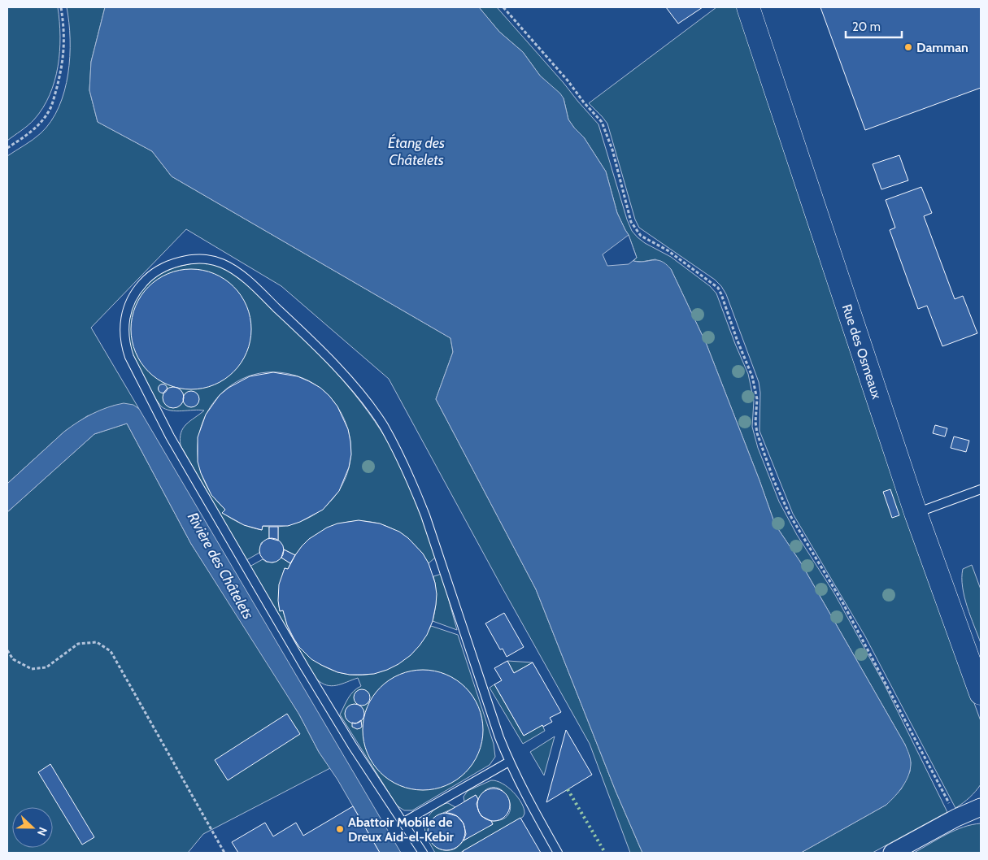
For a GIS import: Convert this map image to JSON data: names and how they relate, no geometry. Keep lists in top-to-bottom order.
{
  "streets": {
    "main road": ["Rue des Osmeaux"]
  },
  "water": ["Étang des Châtelets", "Rivière des Châtelets"],
  "places": ["Damman", "Abattoir Mobile de Dreux Aid-el-Kebir"],
  "scale_bar": "20 m",
  "north": "right"
}
